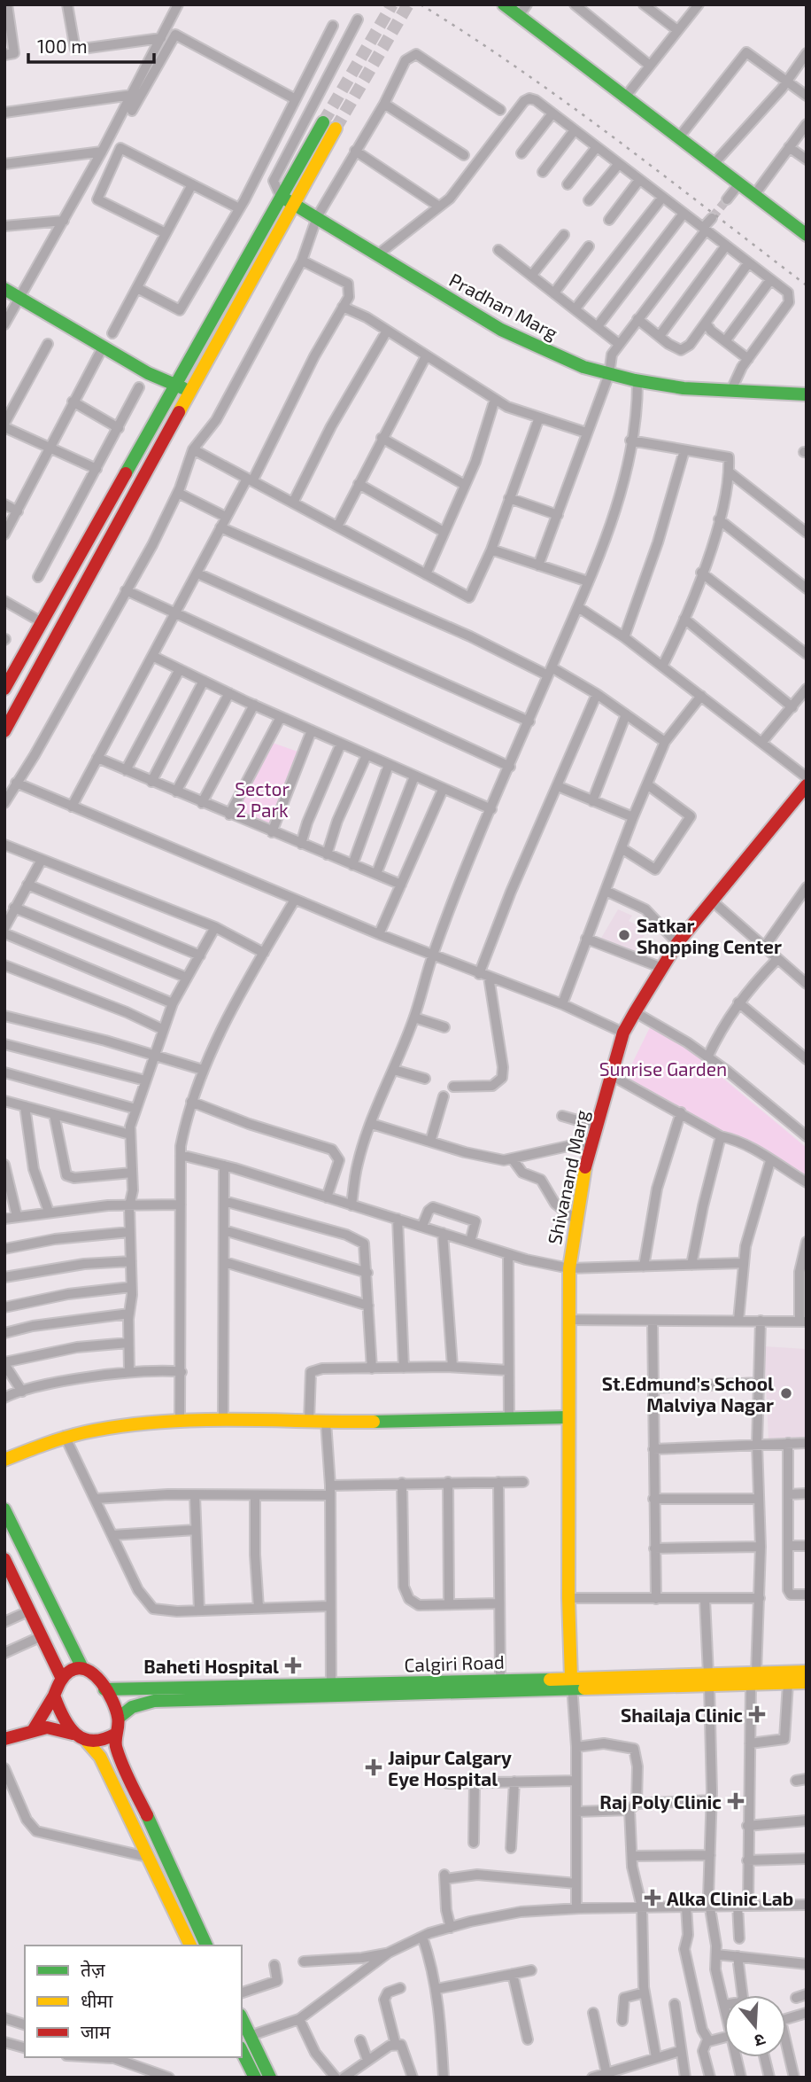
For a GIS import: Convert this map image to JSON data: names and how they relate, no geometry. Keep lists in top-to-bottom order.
{
  "streets": {
    "main road": ["Pradhan Marg", "Shivanand Marg", "Calgiri Road"]
  },
  "crossings": [
    ["Shivanand Marg", "Calgiri Road"]
  ],
  "parks": ["Sector 2 Park", "Sunrise Garden"],
  "places": {
    "other": ["Satkar Shopping Center", "St.Edmund’s School Malviya Nagar"],
    "health": [
      "Baheti Hospital",
      "Shailaja Clinic",
      "Jaipur Calgary Eye Hospital",
      "Raj Poly Clinic",
      "Alka Clinic Lab"
    ]
  },
  "legend": ["तेज़", "धीमा", "जाम"],
  "scale_bar": "100 m",
  "north": "bottom"
}
